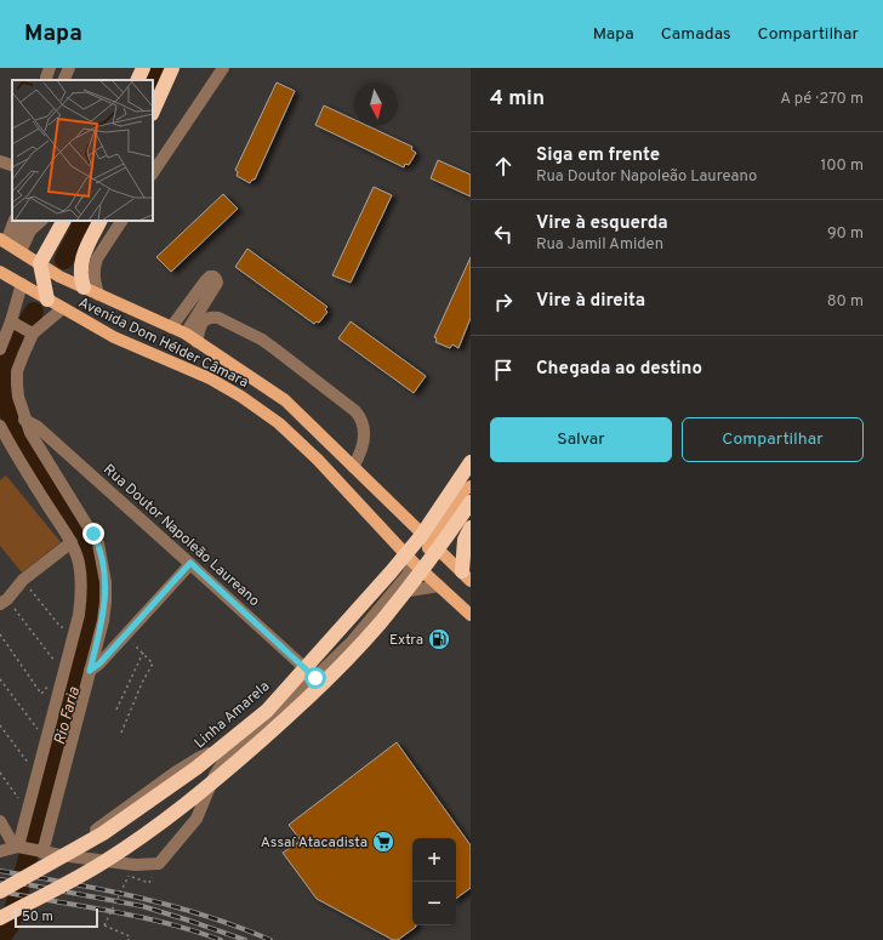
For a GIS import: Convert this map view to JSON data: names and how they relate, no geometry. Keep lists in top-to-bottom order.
{
  "streets": {
    "highway": ["Linha Amarela"],
    "main road": ["Avenida Dom Hélder Câmara"],
    "street": ["Rua Doutor Napoleão Laureano"]
  },
  "water": ["Rio Faria"],
  "places": {
    "fuel station": ["Extra"],
    "supermarket": ["Assaí Atacadista"]
  },
  "scale_bar": "50 m",
  "north": "bottom",
  "page": {
    "header": "Mapa",
    "nav": ["Mapa", "Camadas", "Compartilhar"],
    "heading": ["4 min", "A pé · 270 m"],
    "list": [
      ["Siga em frente", "Rua Doutor Napoleão Laureano", "100 m"],
      ["Vire à esquerda", "Rua Jamil Amiden", "90 m"],
      ["Vire à direita", "80 m"],
      "Chegada ao destino"
    ],
    "buttons": ["Salvar", "Compartilhar"],
    "map_buttons": ["+", "−"],
    "scale": "50 m"
  }
}
